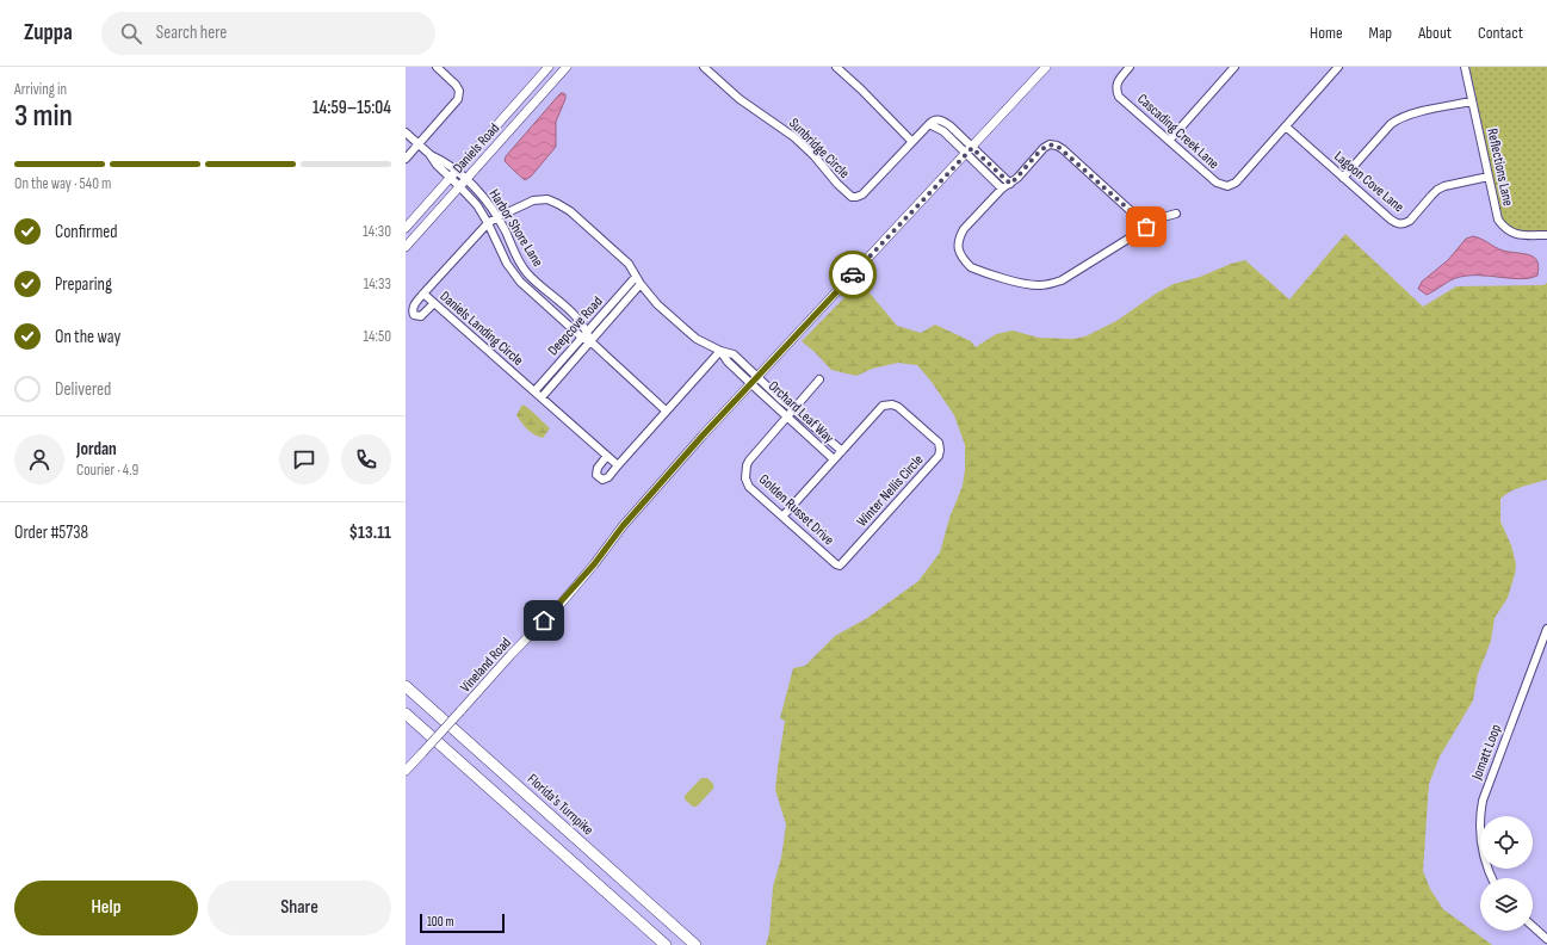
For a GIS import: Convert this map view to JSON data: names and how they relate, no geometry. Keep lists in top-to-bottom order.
{
  "streets": {
    "highway": ["Florida's Turnpike"],
    "main road": ["Daniels Road", "Vineland Road"],
    "street": [
      "Cascading Creek Lane",
      "Sunbridge Circle",
      "Reflections Lane",
      "Lagoon Cove Lane",
      "Harbor Shore Lane",
      "Deepcove Road",
      "Daniels Landing Circle",
      "Orchard Leaf Way",
      "Winter Nellis Circle",
      "Golden Russet Drive",
      "Jomatt Loop"
    ]
  },
  "crossings": [
    ["Cascading Creek Lane", "Lagoon Cove Lane"],
    ["Daniels Road", "Harbor Shore Lane"],
    ["Sunbridge Circle", "Vineland Road"],
    ["Reflections Lane", "Lagoon Cove Lane"],
    ["Harbor Shore Lane", "Deepcove Road"],
    ["Harbor Shore Lane", "Daniels Landing Circle"],
    ["Deepcove Road", "Daniels Landing Circle"],
    ["Daniels Landing Circle", "Orchard Leaf Way"],
    ["Daniels Landing Circle", "Vineland Road"],
    ["Orchard Leaf Way", "Winter Nellis Circle"],
    ["Orchard Leaf Way", "Golden Russet Drive"],
    ["Orchard Leaf Way", "Vineland Road"],
    ["Winter Nellis Circle", "Golden Russet Drive"]
  ],
  "scale_bar": "100 m",
  "page": {
    "header": "Zuppa",
    "search": "Search here",
    "nav": [
      "Home",
      "Map",
      "About",
      "Contact"
    ],
    "heading": ["3 min", "Arriving in", "14:59–15:04"],
    "panel": [
      "Jordan",
      "Courier · 4.9",
      "Order #5738",
      "$13.11"
    ],
    "bar": "On the way · 540 m",
    "list": [
      ["Confirmed", "14:30"],
      ["Preparing", "14:33"],
      ["On the way", "14:50"],
      "Delivered"
    ],
    "buttons": ["Help", "Share"],
    "scale": "100 m"
  }
}
